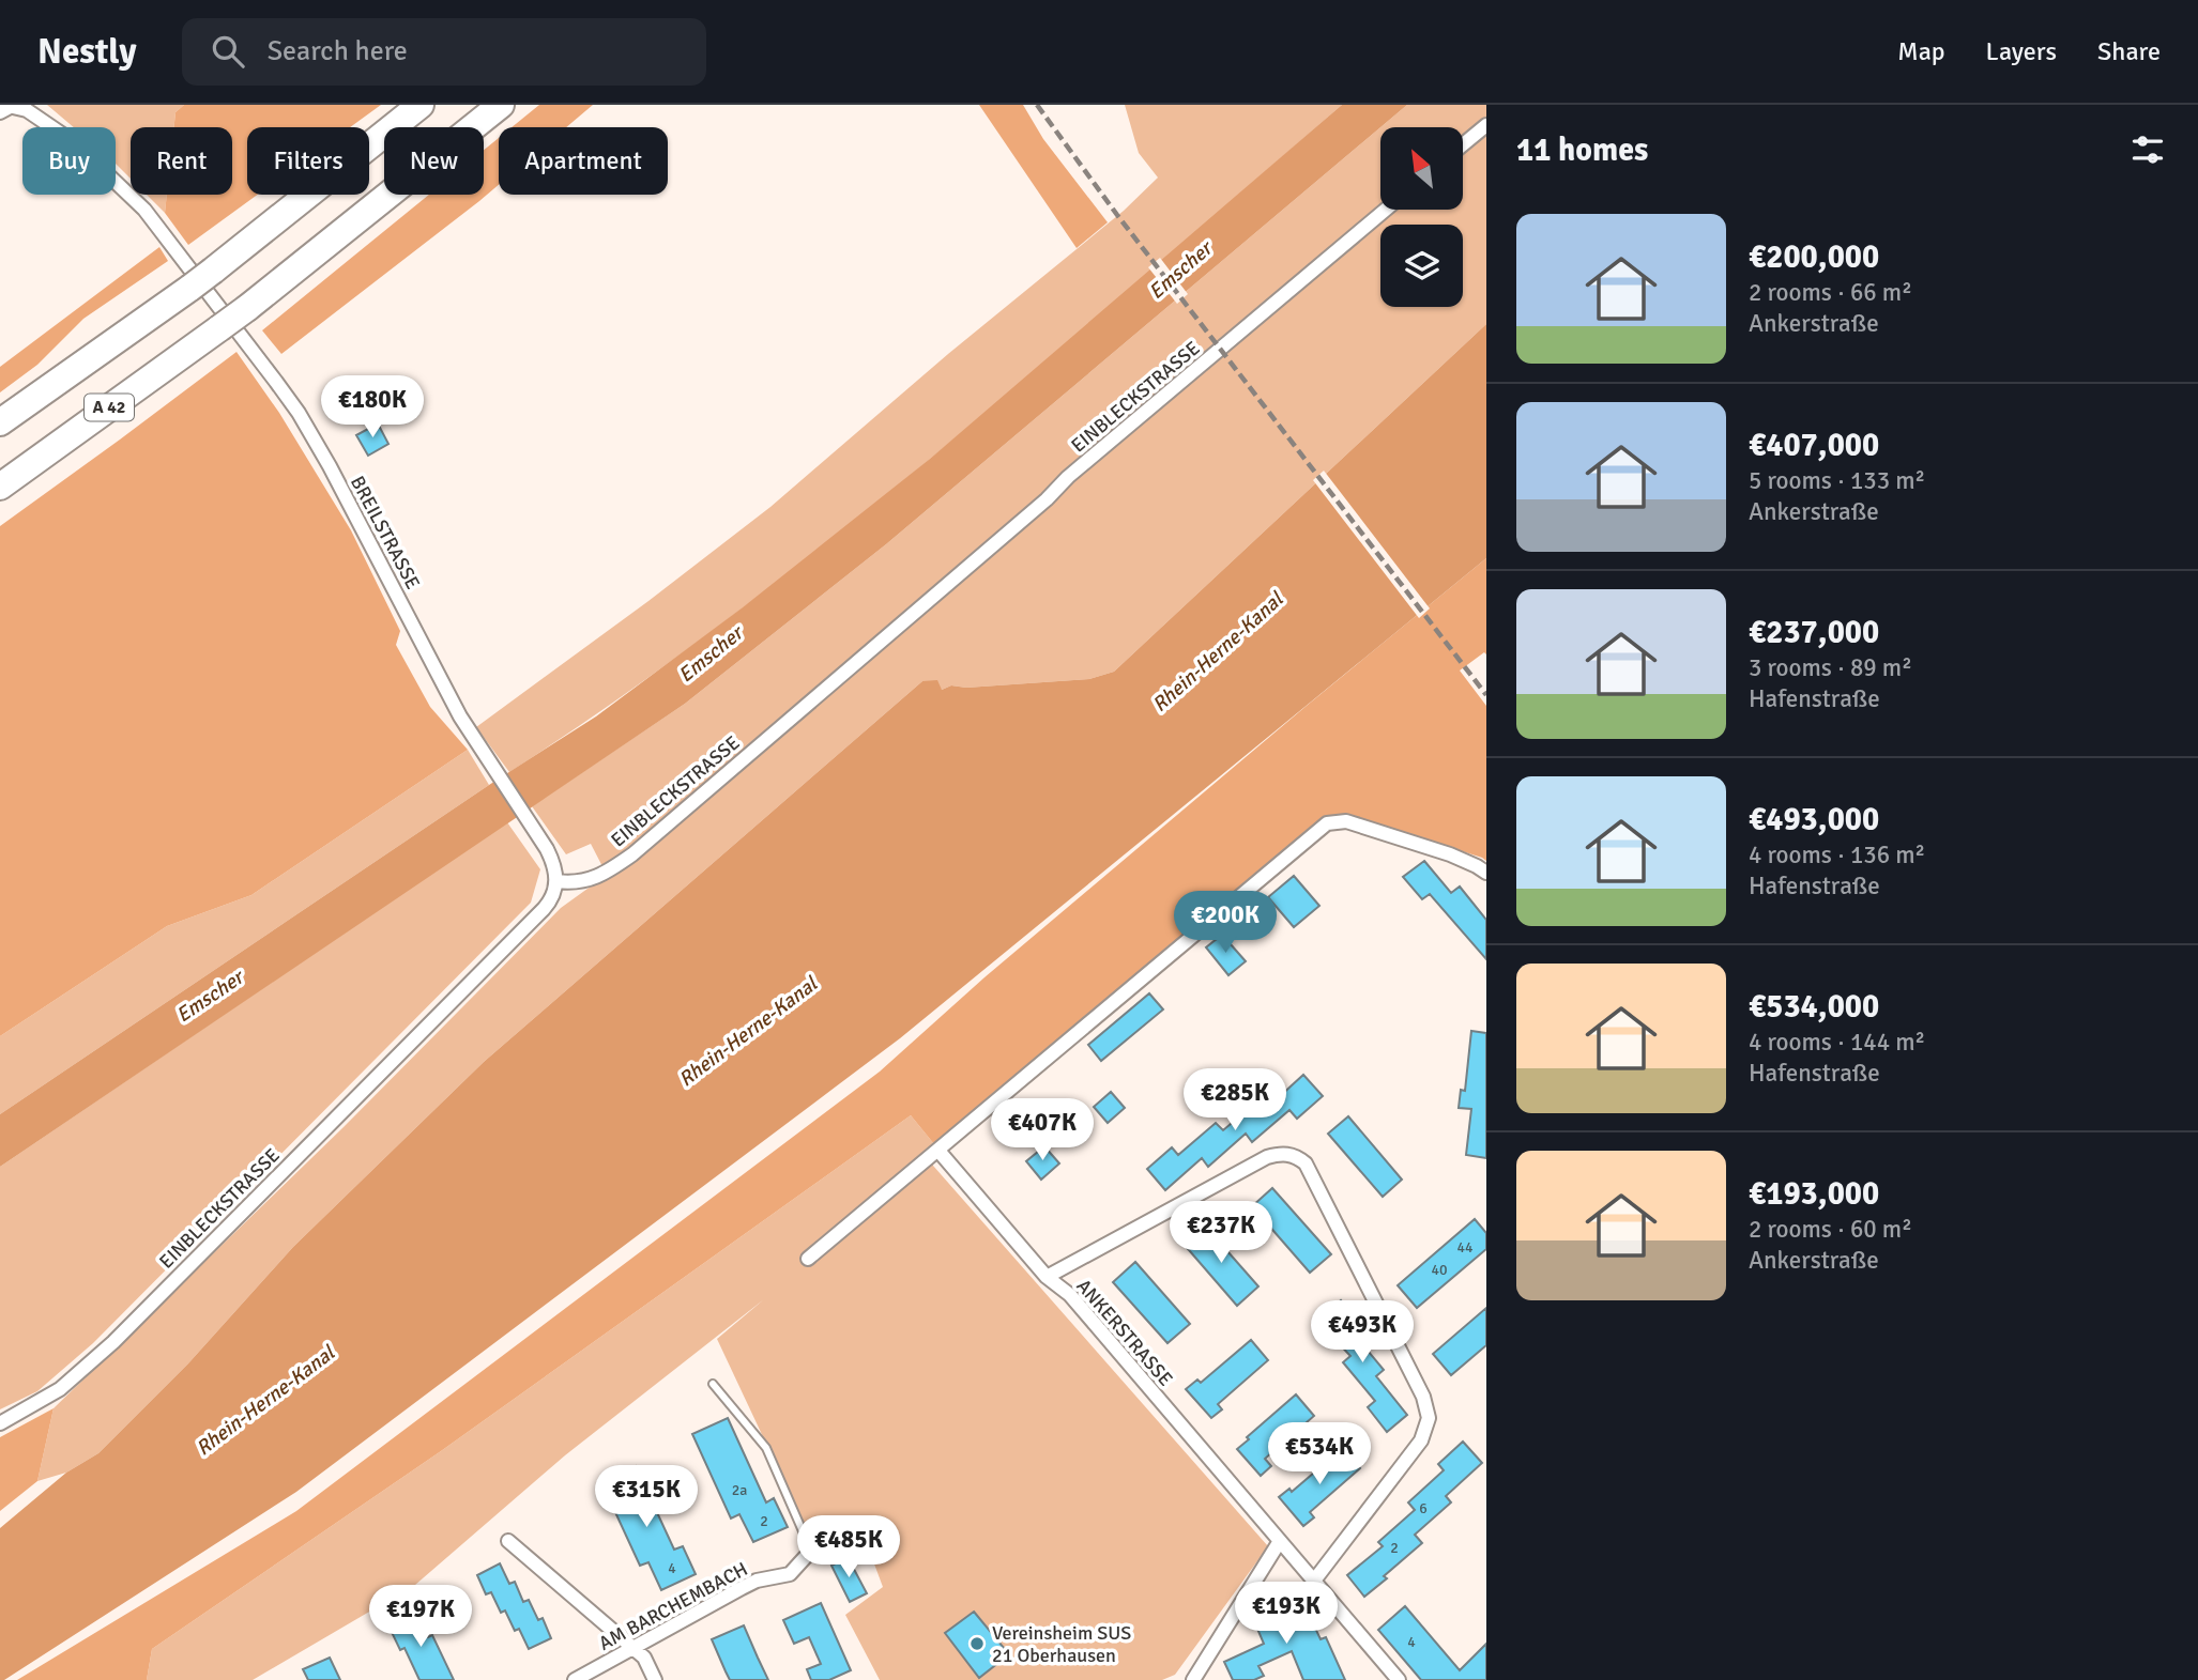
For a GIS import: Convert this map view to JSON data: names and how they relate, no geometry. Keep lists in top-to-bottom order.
{
  "streets": {
    "highway": ["A 42"],
    "street": [
      "EINBLECKSTRASSE",
      "BREILSTRASSE",
      "ANKERSTRASSE",
      "AM BARCHEMBACH"
    ]
  },
  "crossings": [
    ["EINBLECKSTRASSE", "BREILSTRASSE"]
  ],
  "water": ["Emscher", "Rhein-Herne-Kanal"],
  "places": ["Vereinsheim SUS 21 Oberhausen"],
  "house_numbers": [
    "44",
    "40",
    "2a",
    "6",
    "2",
    "2",
    "4",
    "4"
  ],
  "north": "top left",
  "page": {
    "header": "Nestly",
    "search": "Search here",
    "nav": ["Map", "Layers", "Share"],
    "heading": "11 homes",
    "chip": [
      "Buy",
      "Rent",
      "Filters",
      "New",
      "Apartment"
    ],
    "list": [
      {
        "name": "€200,000",
        "note": "2 rooms · 66 m² · Ankerstraße"
      },
      {
        "name": "€407,000",
        "note": "5 rooms · 133 m² · Ankerstraße"
      },
      {
        "name": "€237,000",
        "note": "3 rooms · 89 m² · Hafenstraße"
      },
      {
        "name": "€493,000",
        "note": "4 rooms · 136 m² · Hafenstraße"
      },
      {
        "name": "€534,000",
        "note": "4 rooms · 144 m² · Hafenstraße"
      },
      {
        "name": "€193,000",
        "note": "2 rooms · 60 m² · Ankerstraße"
      }
    ],
    "price": [
      "€180K",
      "€200K",
      "€285K",
      "€407K",
      "€237K",
      "€493K",
      "€534K",
      "€315K",
      "€485K",
      "€193K",
      "€197K"
    ]
  }
}
